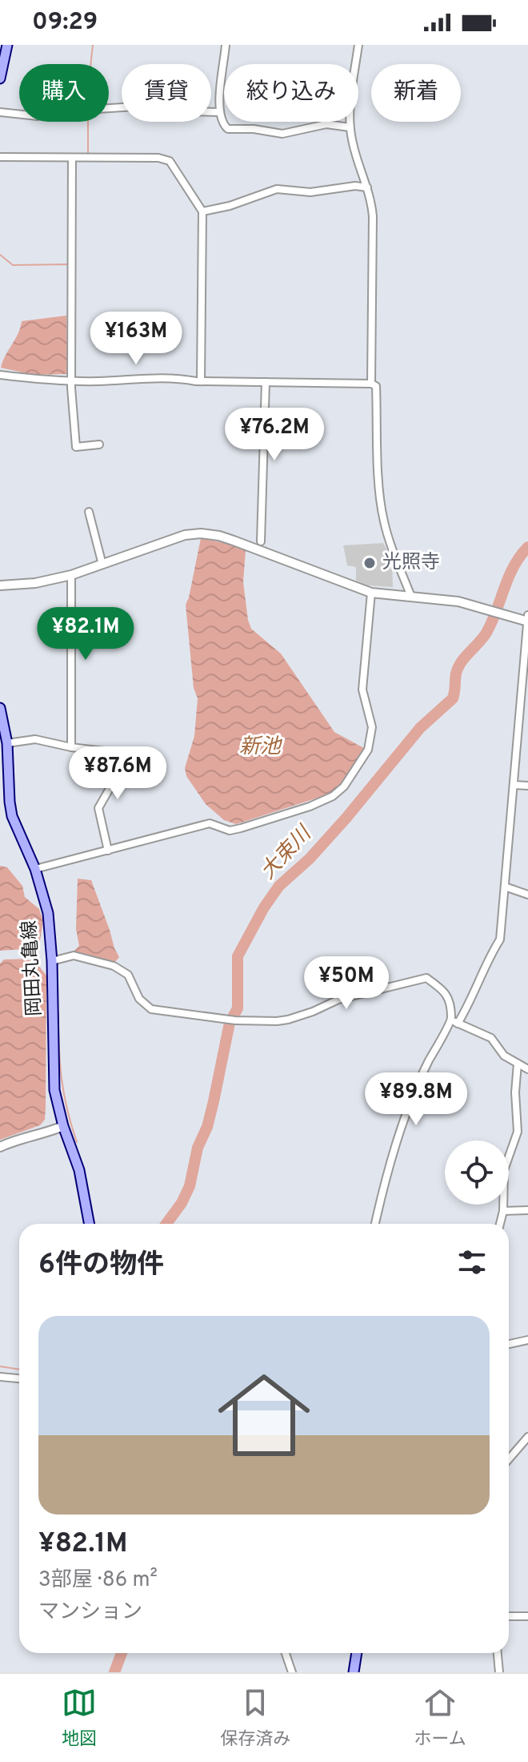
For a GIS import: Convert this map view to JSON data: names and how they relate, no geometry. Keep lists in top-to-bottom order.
{
  "streets": {
    "main road": ["岡田丸亀線"]
  },
  "water": ["新池", "大束川"],
  "places": ["光照寺"],
  "page": {
    "status": "09:29",
    "chip": [
      "購入",
      "賃貸",
      "絞り込み",
      "新着"
    ],
    "price": [
      "¥163M",
      "¥76.2M",
      "¥82.1M",
      "¥87.6M",
      "¥50M",
      "¥89.8M"
    ],
    "heading": "6件の物件",
    "list": [
      {
        "name": "¥82.1M",
        "note": "3部屋 · 86 m² · マンション"
      }
    ],
    "tabs": ["地図", "保存済み", "ホーム"]
  }
}
